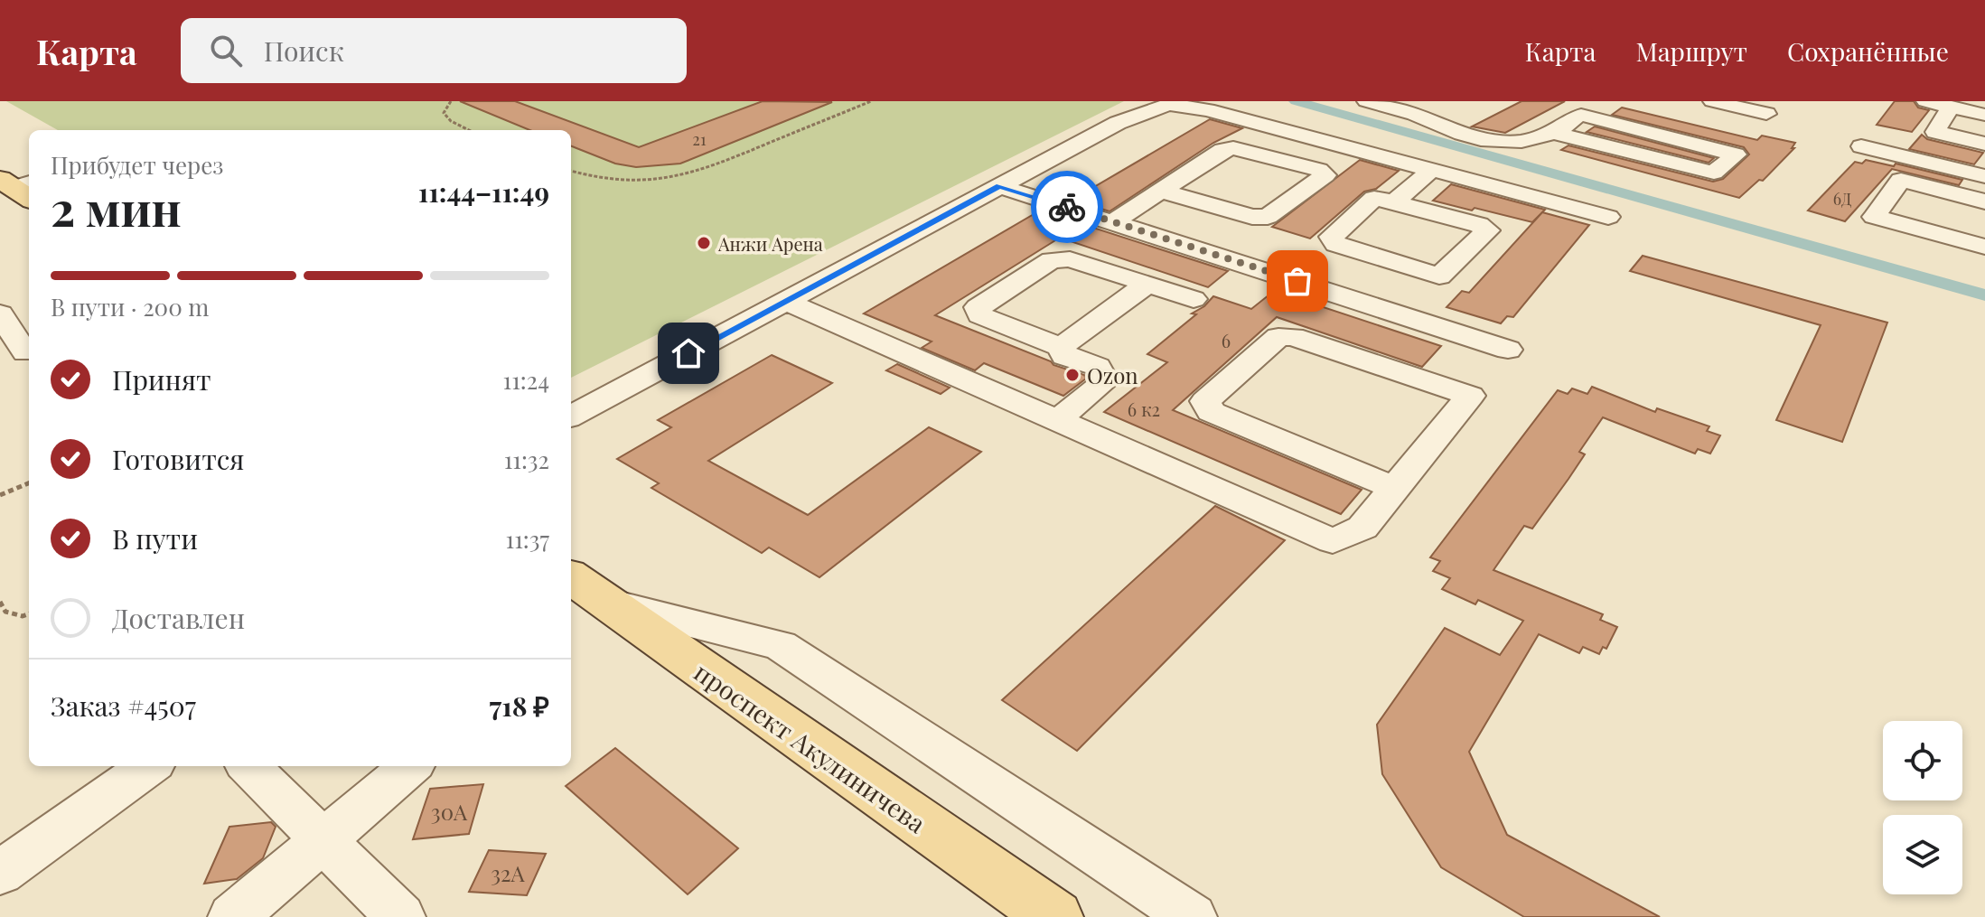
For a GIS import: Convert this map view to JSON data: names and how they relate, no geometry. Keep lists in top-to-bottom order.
{
  "streets": {
    "main road": ["проспект Акулиничева"]
  },
  "places": ["Анжи Арена", "Ozon"],
  "house_numbers": [
    "21",
    "6Д",
    "6",
    "6 к2",
    "30А",
    "32А"
  ],
  "page": {
    "header": "Карта",
    "search": "Поиск",
    "nav": ["Карта", "Маршрут", "Сохранённые"],
    "heading": ["2 мин", "Прибудет через", "11:44–11:49"],
    "panel": ["Заказ #4507", "718 ₽"],
    "bar": "В пути · 200 m",
    "list": [
      ["Принят", "11:24"],
      ["Готовится", "11:32"],
      ["В пути", "11:37"],
      "Доставлен"
    ]
  }
}
